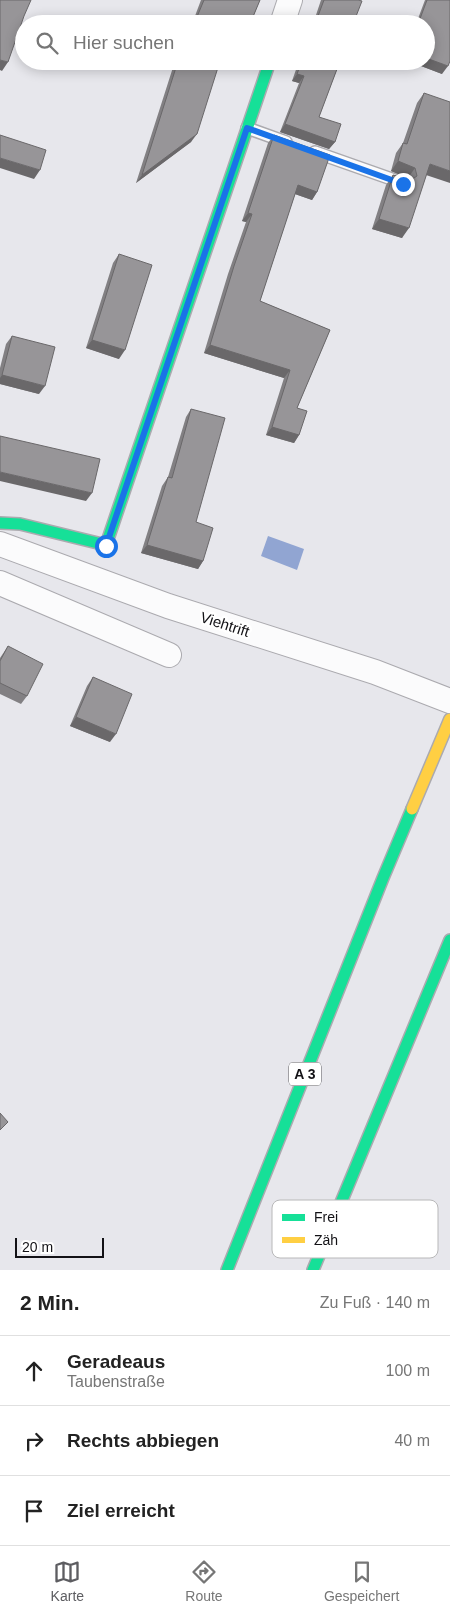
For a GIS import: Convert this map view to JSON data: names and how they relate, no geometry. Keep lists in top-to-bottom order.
{
  "streets": {
    "main road": ["A 3"],
    "street": ["Viehtrift"]
  },
  "legend": ["Frei", "Zäh"],
  "scale_bar": "20 m",
  "page": {
    "search": "Hier suchen",
    "scale": "20 m",
    "heading": ["2 Min.", "Zu Fuß · 140 m"],
    "list": [
      ["Geradeaus", "Taubenstraße", "100 m"],
      ["Rechts abbiegen", "40 m"],
      "Ziel erreicht"
    ],
    "nav": ["Karte", "Route", "Gespeichert"]
  }
}
